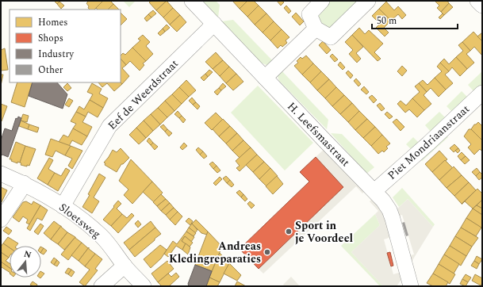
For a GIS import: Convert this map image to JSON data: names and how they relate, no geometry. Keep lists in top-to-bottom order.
{
  "streets": {
    "street": [
      "Eef de Weerdstraat",
      "H. Leefsmastraat",
      "Piet Mondriaanstraat",
      "Sloetsweg"
    ]
  },
  "crossings": [
    ["Eef de Weerdstraat", "H. Leefsmastraat"],
    ["Eef de Weerdstraat", "Sloetsweg"],
    ["H. Leefsmastraat", "Piet Mondriaanstraat"]
  ],
  "places": ["Sport in je Voordeel", "Andreas Kledingreparaties"],
  "legend": [
    "Homes",
    "Shops",
    "Industry",
    "Other"
  ],
  "scale_bar": "50 m",
  "north": "top"
}
